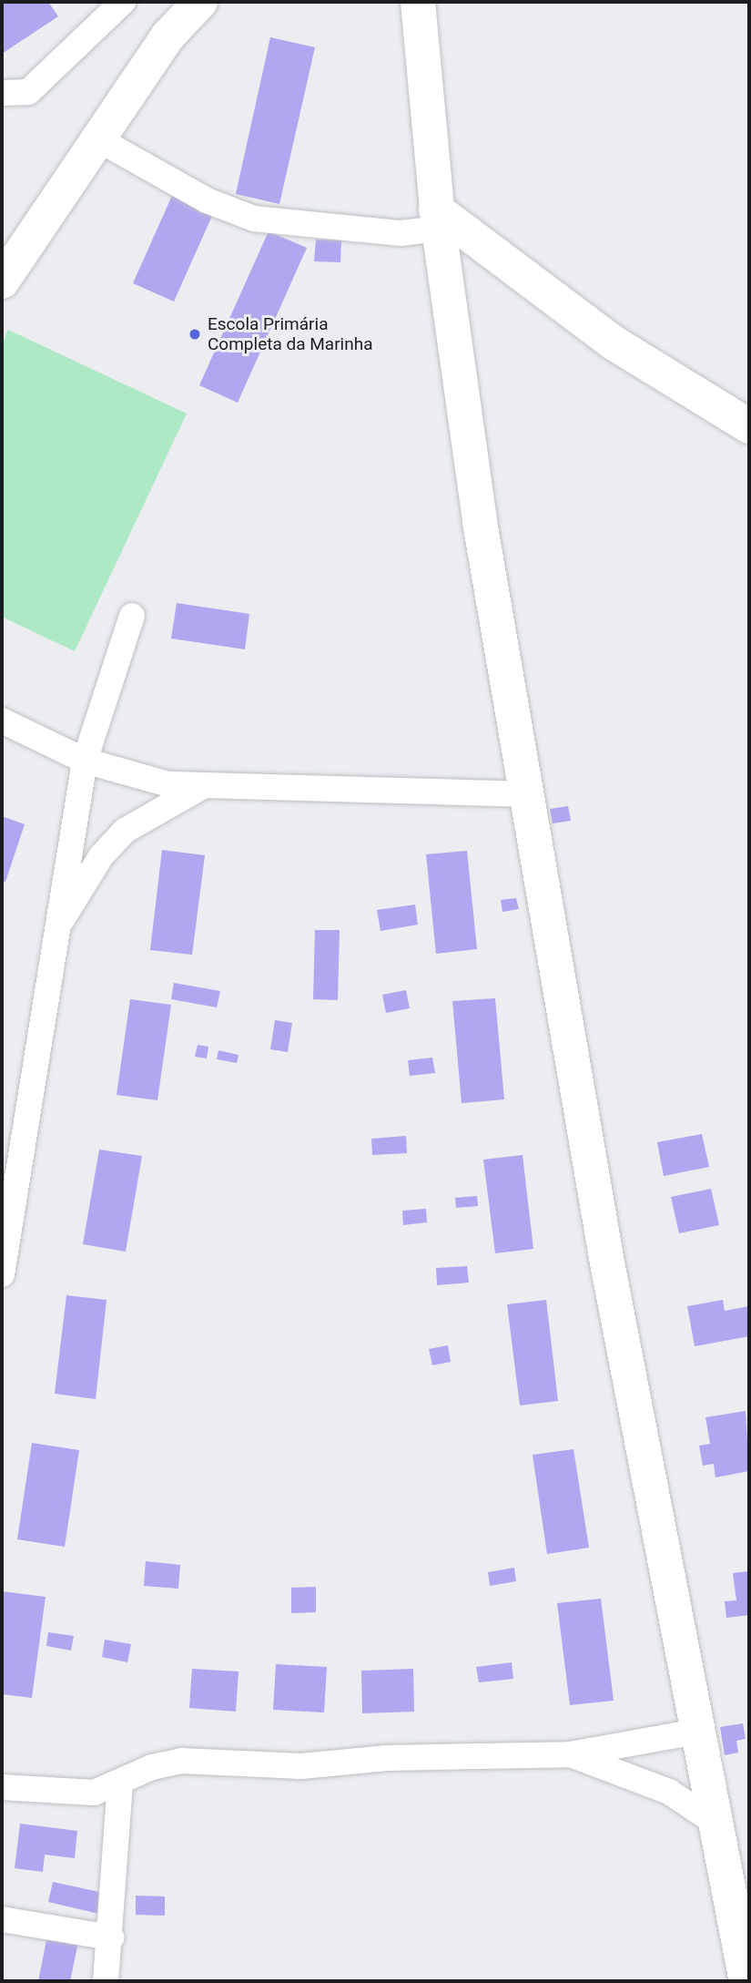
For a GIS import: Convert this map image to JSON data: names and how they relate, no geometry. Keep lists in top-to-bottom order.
{
  "places": ["Escola Primária Completa da Marinha"]
}
